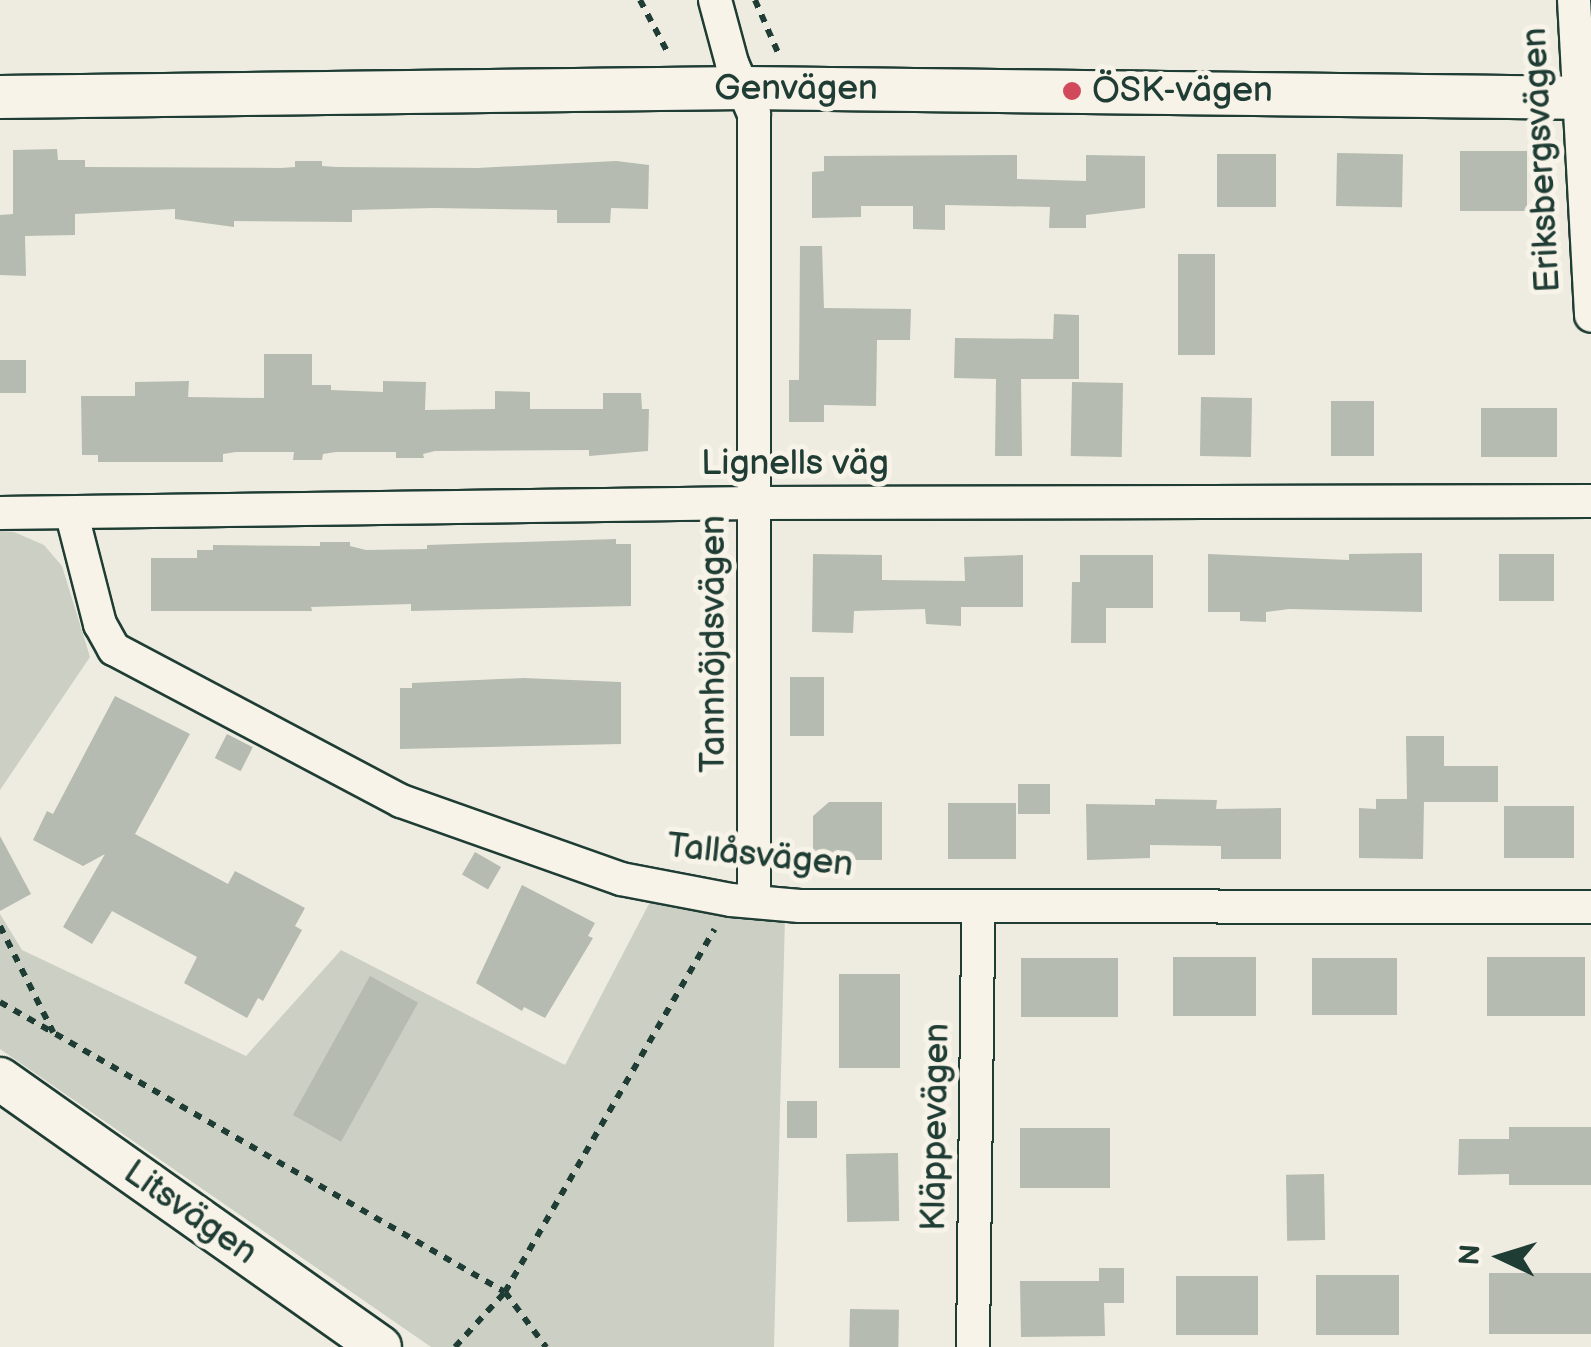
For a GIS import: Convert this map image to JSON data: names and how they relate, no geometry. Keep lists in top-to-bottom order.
{
  "streets": {
    "street": [
      "Genvägen",
      "Eriksbergsvägen",
      "Lignells väg",
      "Tannhöjdsvägen",
      "Tallåsvägen",
      "Kläppevägen",
      "Litsvägen"
    ]
  },
  "crossings": [
    ["Genvägen", "Eriksbergsvägen"],
    ["Genvägen", "Tannhöjdsvägen"],
    ["Lignells väg", "Tannhöjdsvägen"],
    ["Lignells väg", "Tallåsvägen"],
    ["Tannhöjdsvägen", "Tallåsvägen"],
    ["Tallåsvägen", "Kläppevägen"]
  ],
  "places": ["ÖSK-vägen"],
  "north": "left"
}
